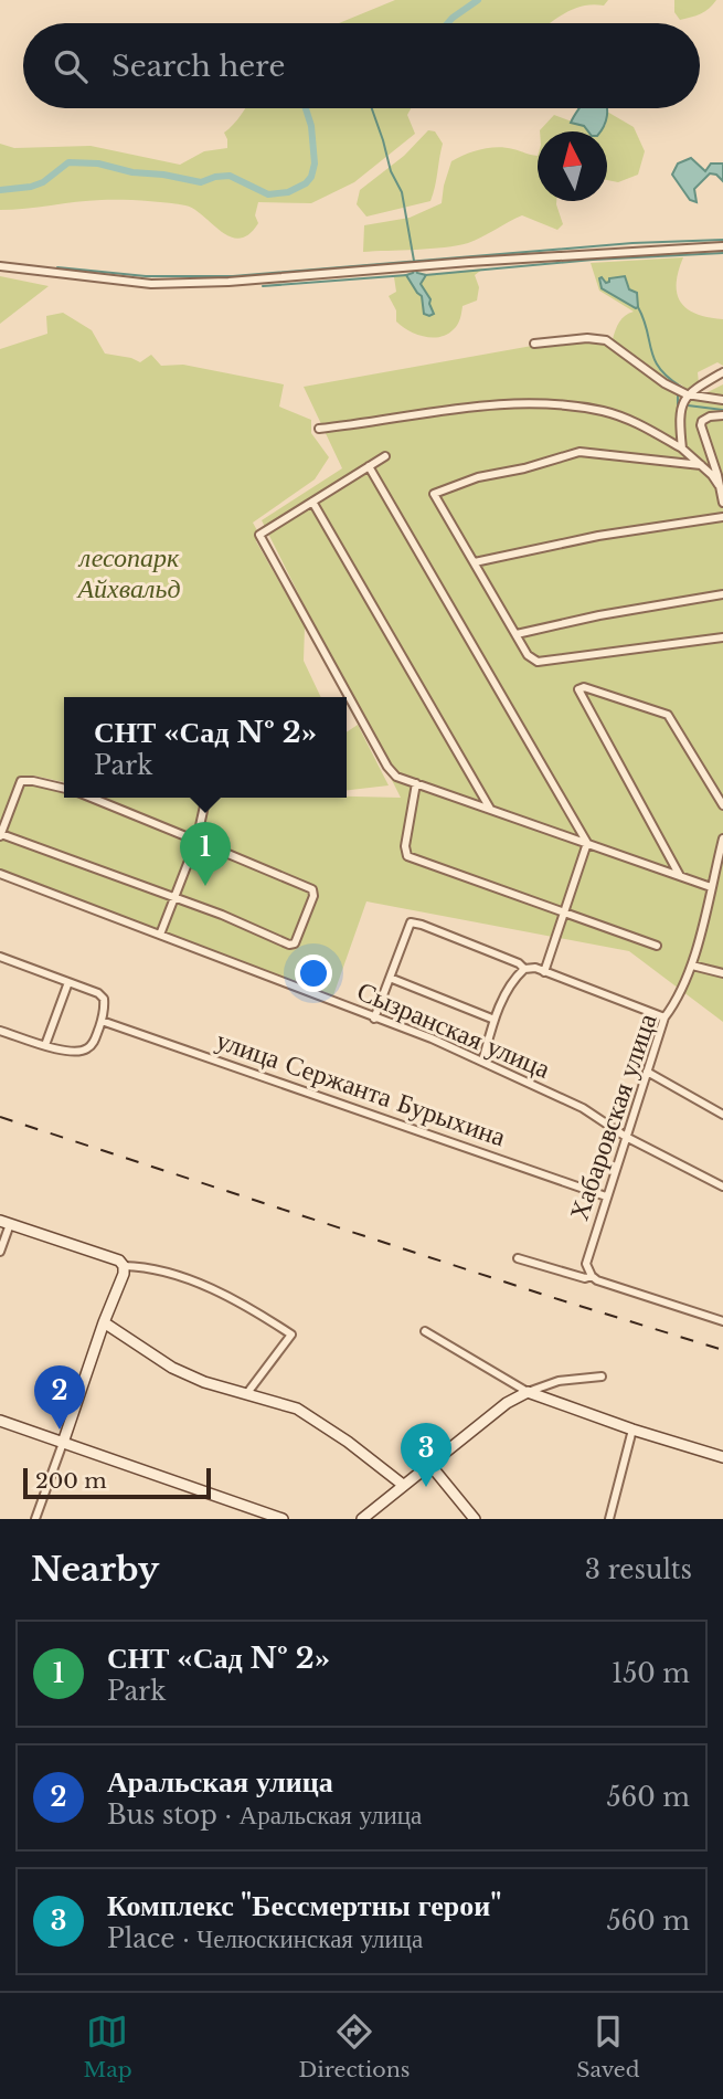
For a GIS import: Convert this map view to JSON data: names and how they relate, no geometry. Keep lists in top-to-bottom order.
{
  "streets": {
    "street": ["Сызранская улица", "улица Сержанта Бурыхина", "Хабаровская улица"]
  },
  "crossings": [
    ["Сызранская улица", "Хабаровская улица"],
    ["улица Сержанта Бурыхина", "Хабаровская улица"]
  ],
  "parks": ["лесопарк Айхвальд"],
  "scale_bar": "200 m",
  "north": "top",
  "page": {
    "search": "Search here",
    "popup": ["СНТ «Сад № 2»", "Park"],
    "pins": ["1", "2", "3"],
    "scale": "200 m",
    "heading": ["Nearby", "3 results"],
    "list": [
      {
        "mark": "1",
        "name": "СНТ «Сад № 2»",
        "note": "Park",
        "value": "150 m"
      },
      {
        "mark": "2",
        "name": "Аральская улица",
        "note": "Bus stop · Аральская улица",
        "value": "560 m"
      },
      {
        "mark": "3",
        "name": "Комплекс \"Бессмертны герои\"",
        "note": "Place · Челюскинская улица",
        "value": "560 m"
      }
    ],
    "nav": ["Map", "Directions", "Saved"]
  }
}
